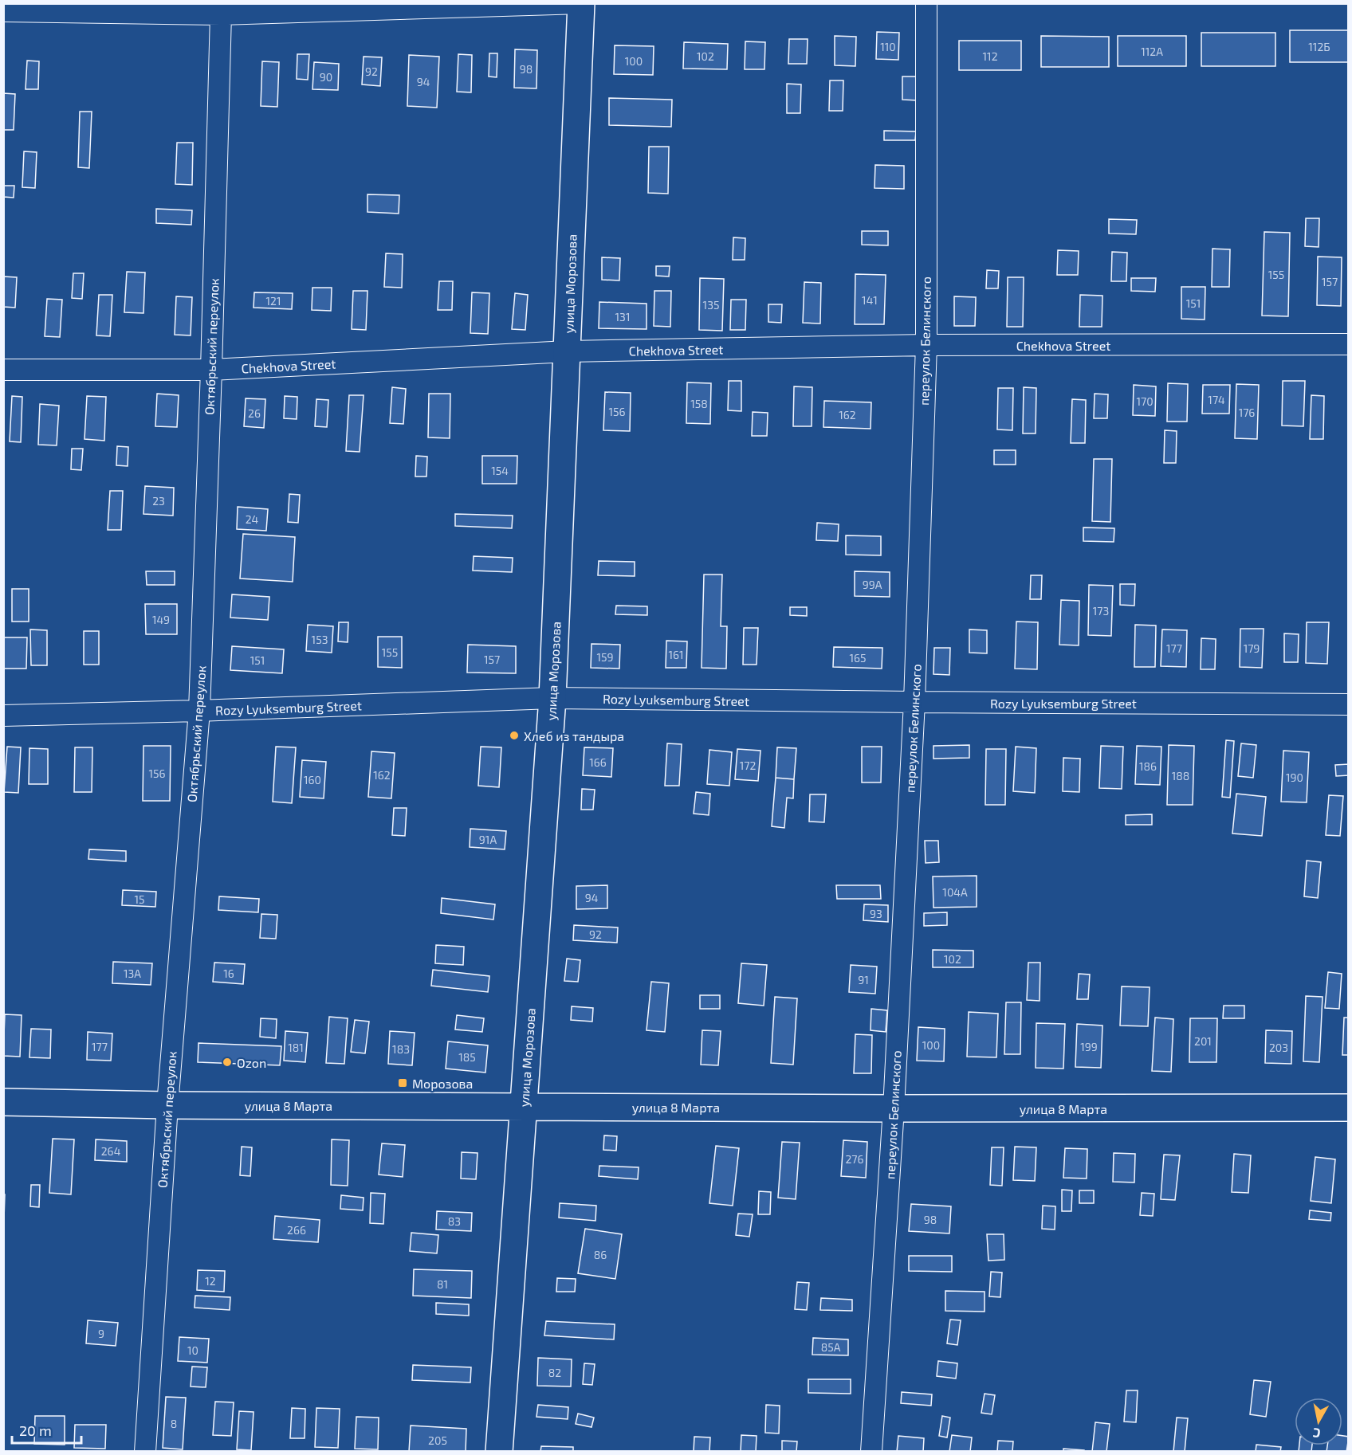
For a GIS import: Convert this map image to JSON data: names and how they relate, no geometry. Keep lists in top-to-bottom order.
{
  "streets": {
    "street": [
      "улица Морозова",
      "переулок Белинского",
      "Chekhova Street",
      "Октябрьский переулок",
      "Rozy Lyuksemburg Street",
      "улица 8 Марта"
    ]
  },
  "crossings": [
    ["улица Морозова", "Chekhova Street"],
    ["улица Морозова", "Rozy Lyuksemburg Street"],
    ["улица Морозова", "улица 8 Марта"],
    ["переулок Белинского", "Chekhova Street"],
    ["переулок Белинского", "Rozy Lyuksemburg Street"],
    ["переулок Белинского", "улица 8 Марта"],
    ["Chekhova Street", "Октябрьский переулок"],
    ["Октябрьский переулок", "Rozy Lyuksemburg Street"],
    ["Октябрьский переулок", "улица 8 Марта"]
  ],
  "places": {
    "other": ["Хлеб из тандыра", "Ozon"],
    "transit": ["Морозова"]
  },
  "house_numbers": [
    "110",
    "112Б",
    "112А",
    "102",
    "112",
    "100",
    "98",
    "92",
    "90",
    "94",
    "155",
    "157",
    "141",
    "121",
    "151",
    "135",
    "131",
    "174",
    "170",
    "158",
    "156",
    "176",
    "26",
    "162",
    "154",
    "23",
    "24",
    "99А",
    "173",
    "149",
    "153",
    "177",
    "179",
    "155",
    "161",
    "159",
    "165",
    "157",
    "151",
    "166",
    "172",
    "186",
    "156",
    "162",
    "188",
    "190",
    "160",
    "91А",
    "104А",
    "94",
    "15",
    "93",
    "92",
    "102",
    "13А",
    "16",
    "91",
    "201",
    "100",
    "177",
    "199",
    "181",
    "203",
    "183",
    "185",
    "264",
    "276",
    "98",
    "83",
    "266",
    "86",
    "12",
    "81",
    "9",
    "85А",
    "10",
    "82",
    "8",
    "205"
  ],
  "scale_bar": "20 m",
  "north": "bottom"
}
